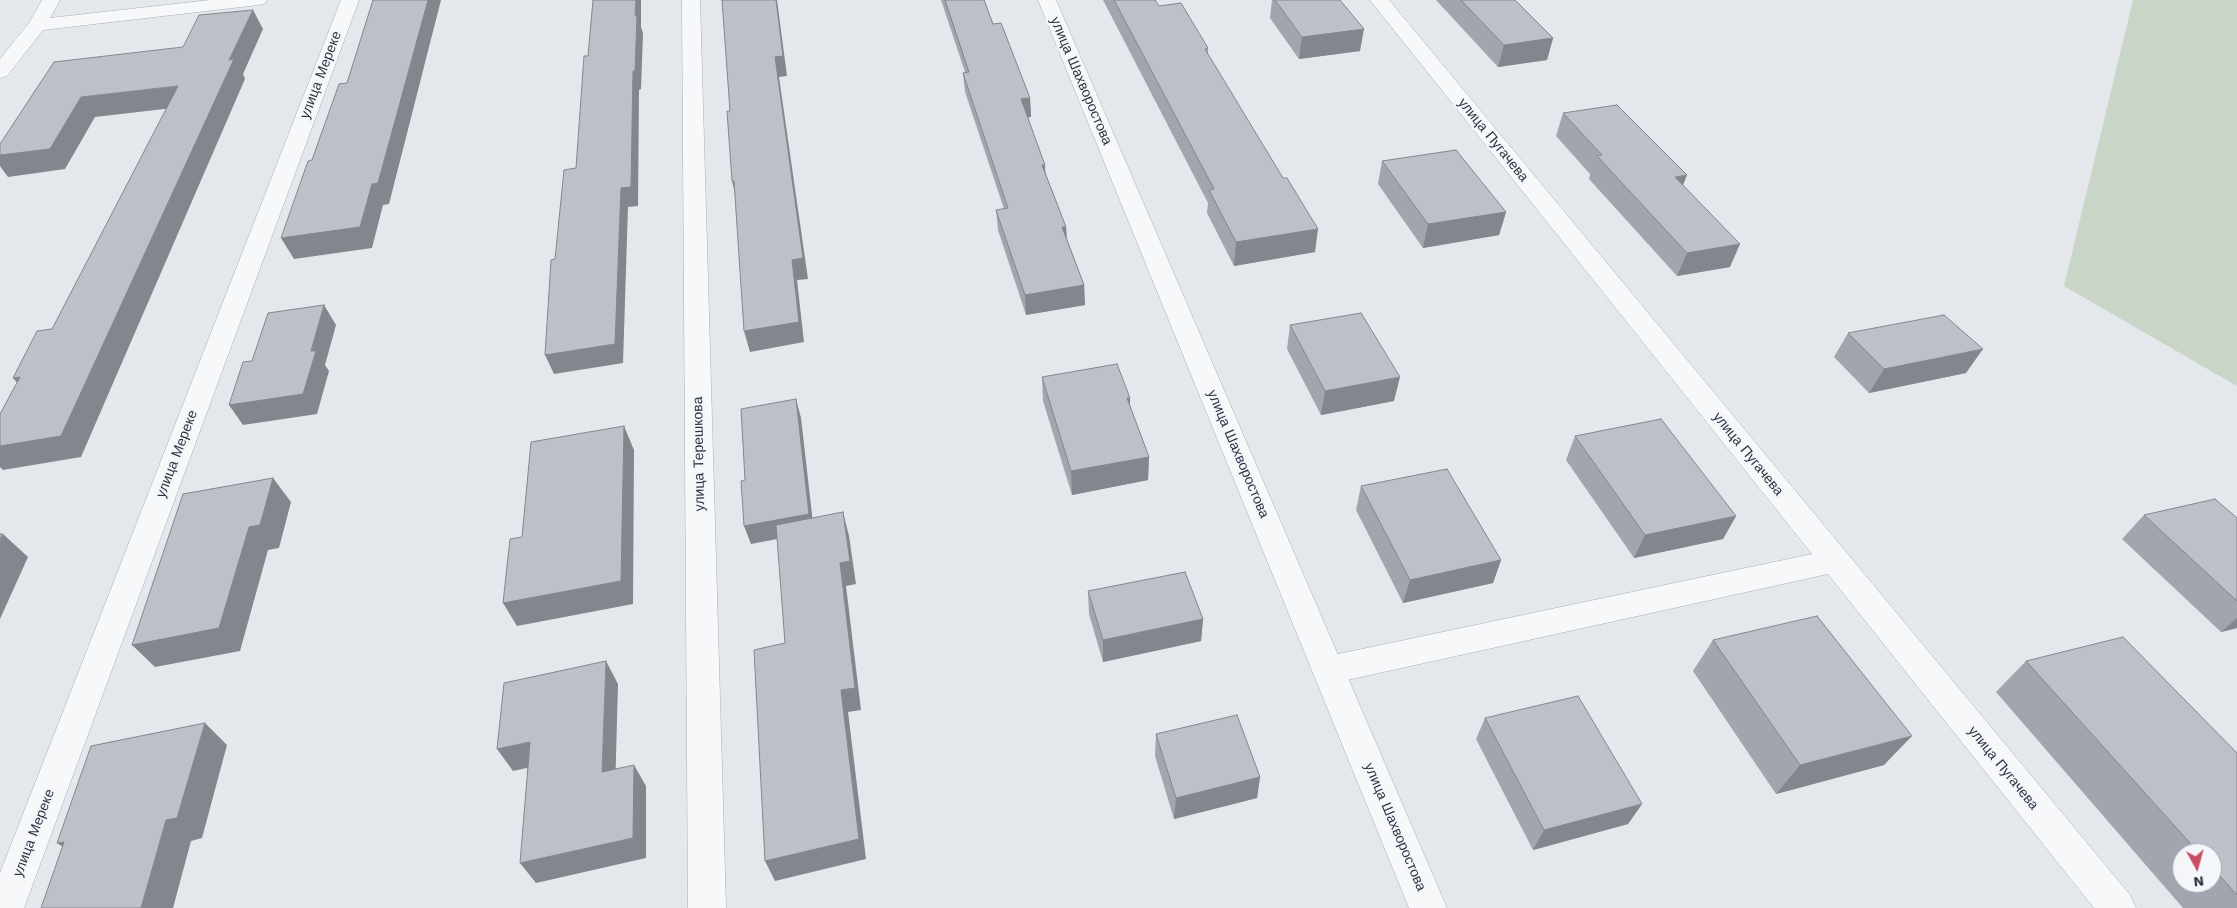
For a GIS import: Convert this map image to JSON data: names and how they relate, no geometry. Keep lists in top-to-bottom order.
{
  "streets": {
    "street": [
      "улица Мереке",
      "улица Шахворостова",
      "улица Пугачева",
      "улица Терешкова"
    ]
  },
  "north": "bottom"
}
